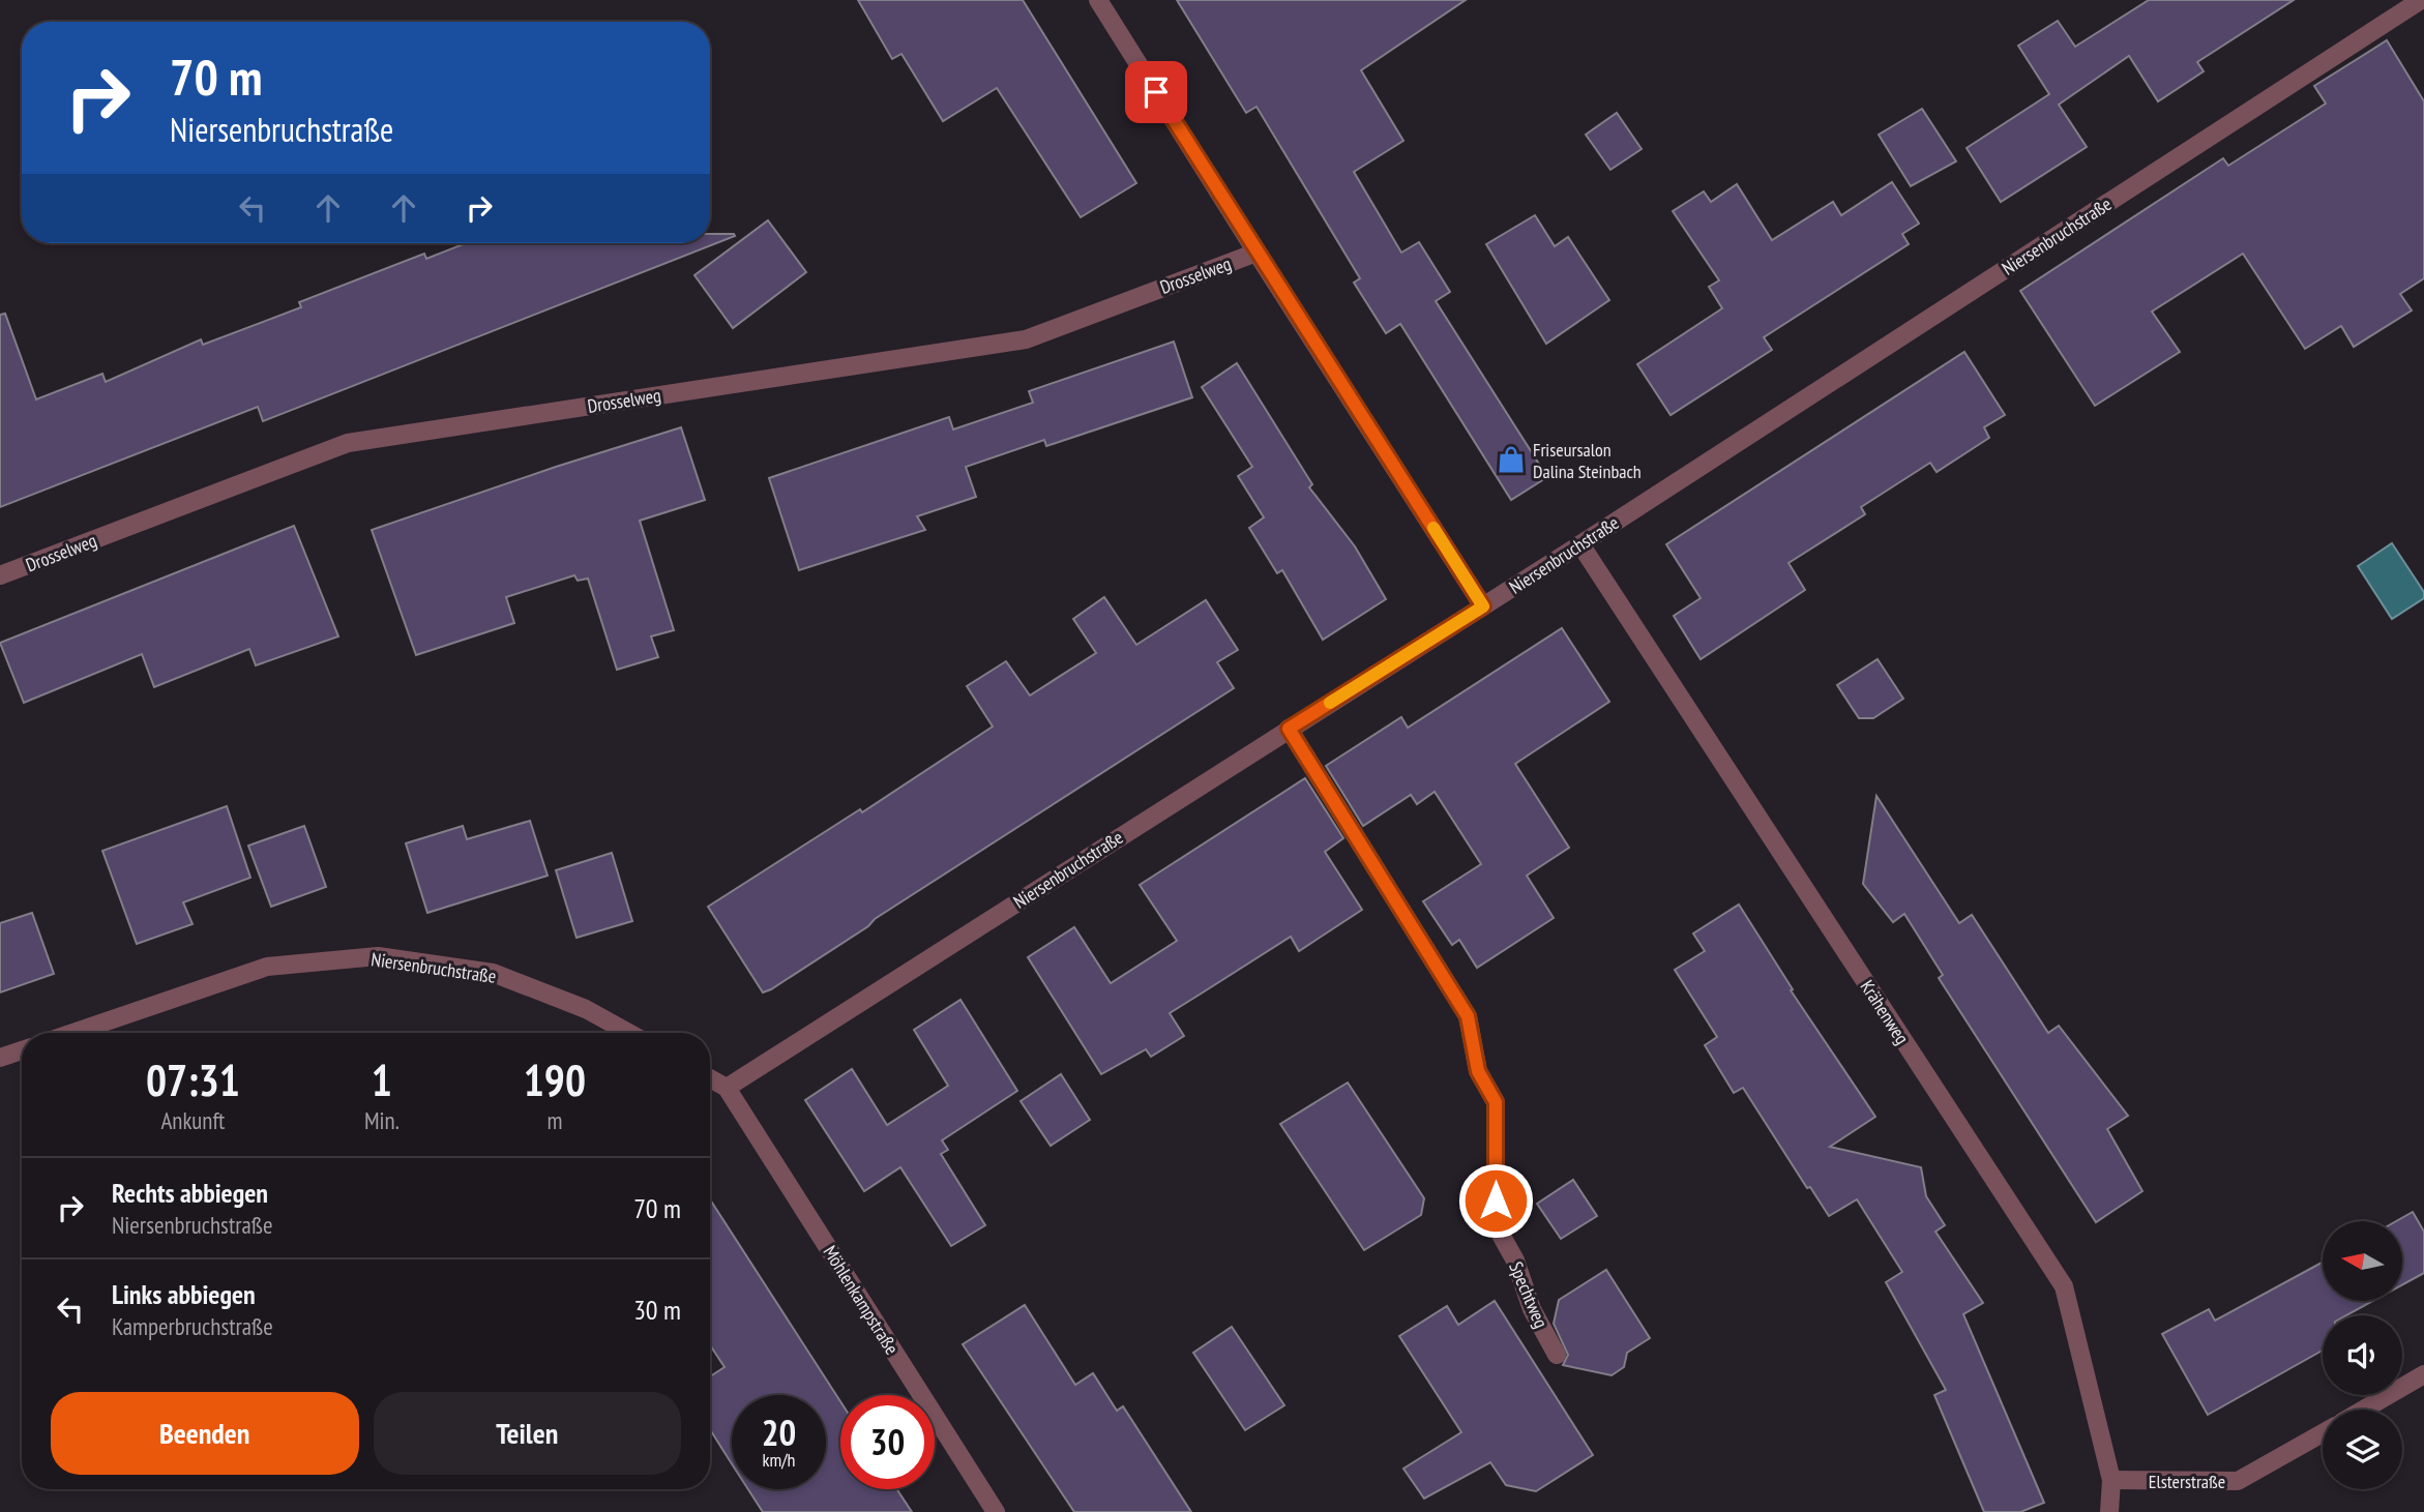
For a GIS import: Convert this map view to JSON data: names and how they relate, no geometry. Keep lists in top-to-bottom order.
{
  "streets": {
    "street": [
      "Niersenbruchstraße",
      "Drosselweg",
      "Krähenweg",
      "Spechtweg",
      "Möhlenkampstraße",
      "Elsterstraße"
    ]
  },
  "crossings": [
    ["Niersenbruchstraße", "Krähenweg"],
    ["Niersenbruchstraße", "Spechtweg"],
    ["Niersenbruchstraße", "Möhlenkampstraße"],
    ["Krähenweg", "Elsterstraße"]
  ],
  "places": {
    "shop": ["Friseursalon Dalina Steinbach"]
  },
  "north": "left",
  "page": {
    "turn": ["70 m", "Niersenbruchstraße"],
    "eta": [
      "07:31",
      "Ankunft",
      "1",
      "Min.",
      "190",
      "m"
    ],
    "list": [
      {
        "name": "Rechts abbiegen",
        "note": "Niersenbruchstraße",
        "value": "70 m"
      },
      {
        "name": "Links abbiegen",
        "note": "Kamperbruchstraße",
        "value": "30 m"
      }
    ],
    "buttons": ["Beenden", "Teilen"],
    "speed": "20 km/h",
    "limit": "30"
  }
}
